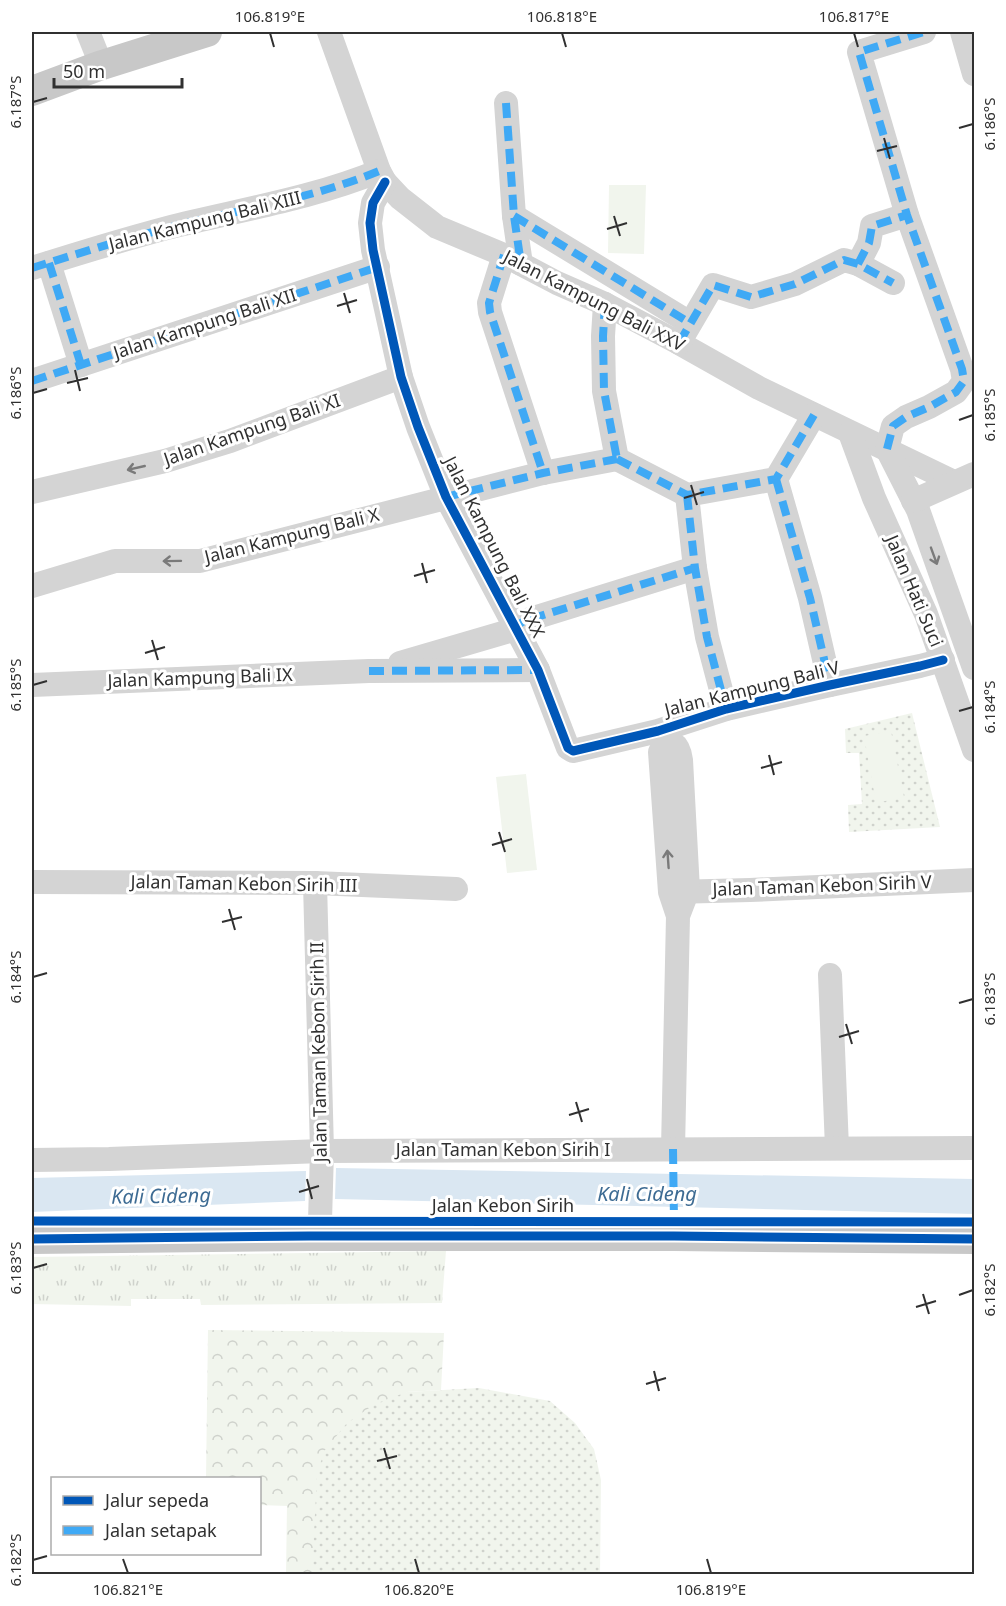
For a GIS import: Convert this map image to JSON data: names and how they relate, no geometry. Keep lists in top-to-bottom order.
{
  "streets": {
    "main road": ["Jalan Kebon Sirih"],
    "street": [
      "Jalan Kampung Bali XIII",
      "Jalan Kampung Bali XXV",
      "Jalan Kampung Bali XII",
      "Jalan Kampung Bali XI",
      "Jalan Kampung Bali X",
      "Jalan Kampung Bali XXX",
      "Jalan Hati Suci",
      "Jalan Kampung Bali IX",
      "Jalan Kampung Bali V",
      "Jalan Taman Kebon Sirih III",
      "Jalan Taman Kebon Sirih V",
      "Jalan Taman Kebon Sirih II",
      "Jalan Taman Kebon Sirih I"
    ]
  },
  "crossings": [
    ["Jalan Kampung Bali XIII", "Jalan Kampung Bali XXV"],
    ["Jalan Kampung Bali XIII", "Jalan Kampung Bali XXX"],
    ["Jalan Kampung Bali XXV", "Jalan Kampung Bali XXX"],
    ["Jalan Kampung Bali XXV", "Jalan Hati Suci"],
    ["Jalan Kampung Bali XII", "Jalan Kampung Bali XXX"],
    ["Jalan Kampung Bali XI", "Jalan Kampung Bali XXX"],
    ["Jalan Kampung Bali X", "Jalan Kampung Bali XXX"],
    ["Jalan Kampung Bali XXX", "Jalan Kampung Bali IX"],
    ["Jalan Kampung Bali XXX", "Jalan Kampung Bali V"],
    ["Jalan Hati Suci", "Jalan Kampung Bali V"],
    ["Jalan Taman Kebon Sirih III", "Jalan Taman Kebon Sirih II"],
    ["Jalan Taman Kebon Sirih II", "Jalan Taman Kebon Sirih I"],
    ["Jalan Taman Kebon Sirih II", "Jalan Kebon Sirih"]
  ],
  "one_way": ["Jalan Kampung Bali XI", "Jalan Kampung Bali X"],
  "water": ["Kali Cideng"],
  "legend": ["Jalur sepeda", "Jalan setapak"],
  "scale_bar": "50 m",
  "coordinates": [
    "106.819°E",
    "106.818°E",
    "106.817°E",
    "6.187°S",
    "6.186°S",
    "6.185°S",
    "6.184°S",
    "6.183°S",
    "6.182°S",
    "106.821°E",
    "106.820°E"
  ]
}
